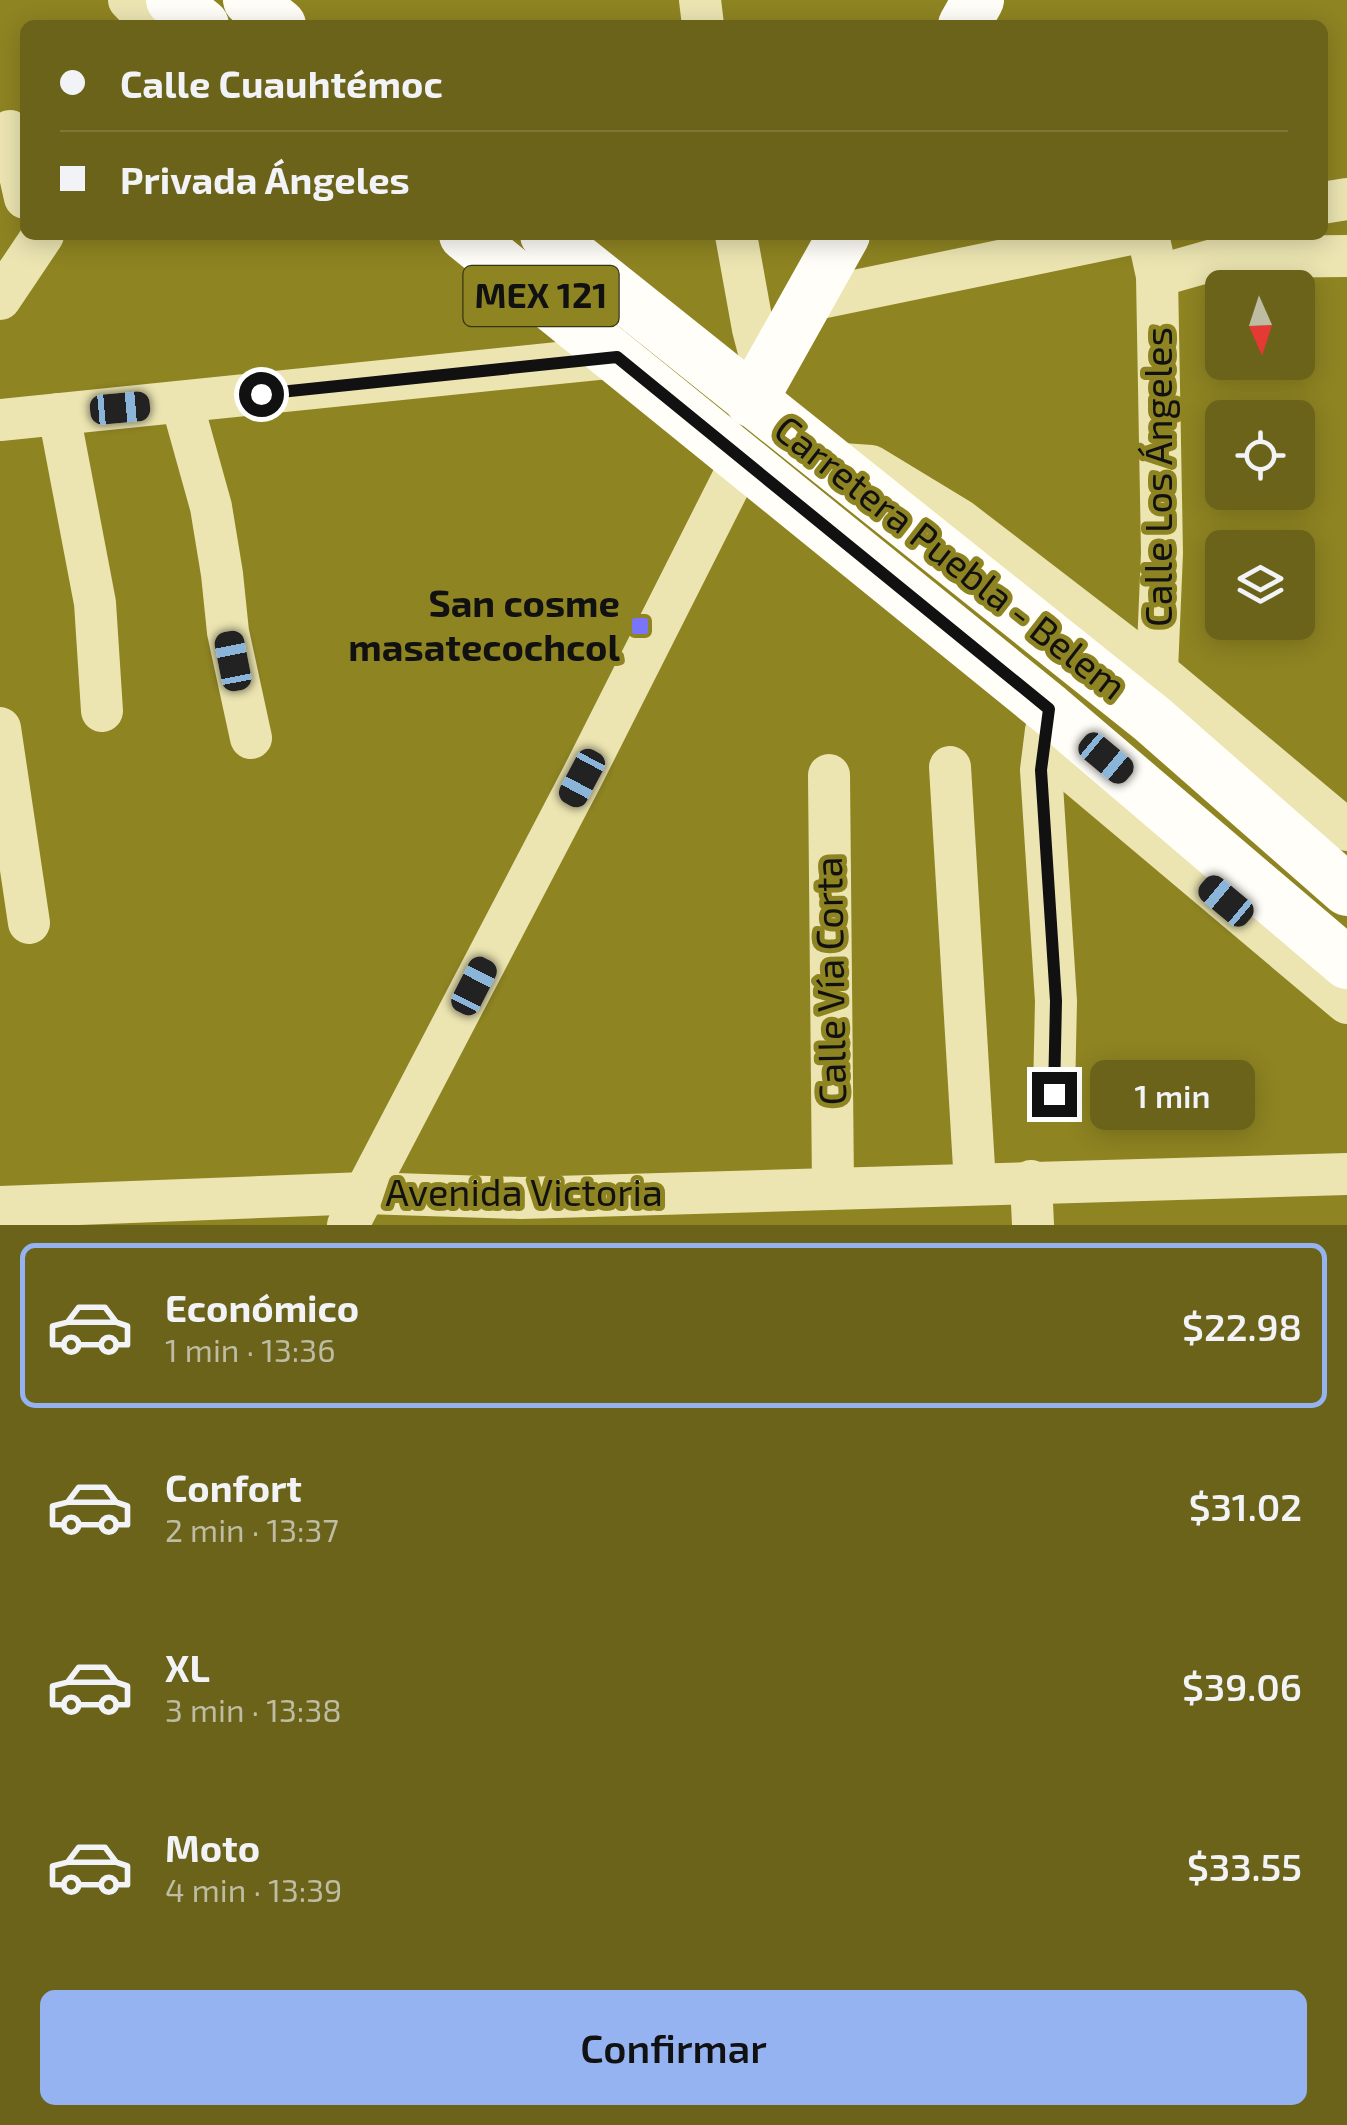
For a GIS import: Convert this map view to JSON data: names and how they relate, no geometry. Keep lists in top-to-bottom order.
{
  "streets": {
    "main road": ["MEX 121", "Carretera Puebla - Belem"],
    "street": ["Calle Los Ángeles", "Calle Vía Corta", "Avenida Victoria"]
  },
  "crossings": [
    ["Calle Los Ángeles", "Carretera Puebla - Belem"],
    ["Calle Vía Corta", "Avenida Victoria"]
  ],
  "places": {
    "transit": ["San cosme masatecochcol"]
  },
  "north": "bottom",
  "page": {
    "banner": ["Calle Cuauhtémoc", "Privada Ángeles"],
    "bubble": "1 min",
    "list": [
      {
        "name": "Económico",
        "note": "1 min · 13:36",
        "value": "$22.98"
      },
      {
        "name": "Confort",
        "note": "2 min · 13:37",
        "value": "$31.02"
      },
      {
        "name": "XL",
        "note": "3 min · 13:38",
        "value": "$39.06"
      },
      {
        "name": "Moto",
        "note": "4 min · 13:39",
        "value": "$33.55"
      }
    ],
    "buttons": "Confirmar"
  }
}
